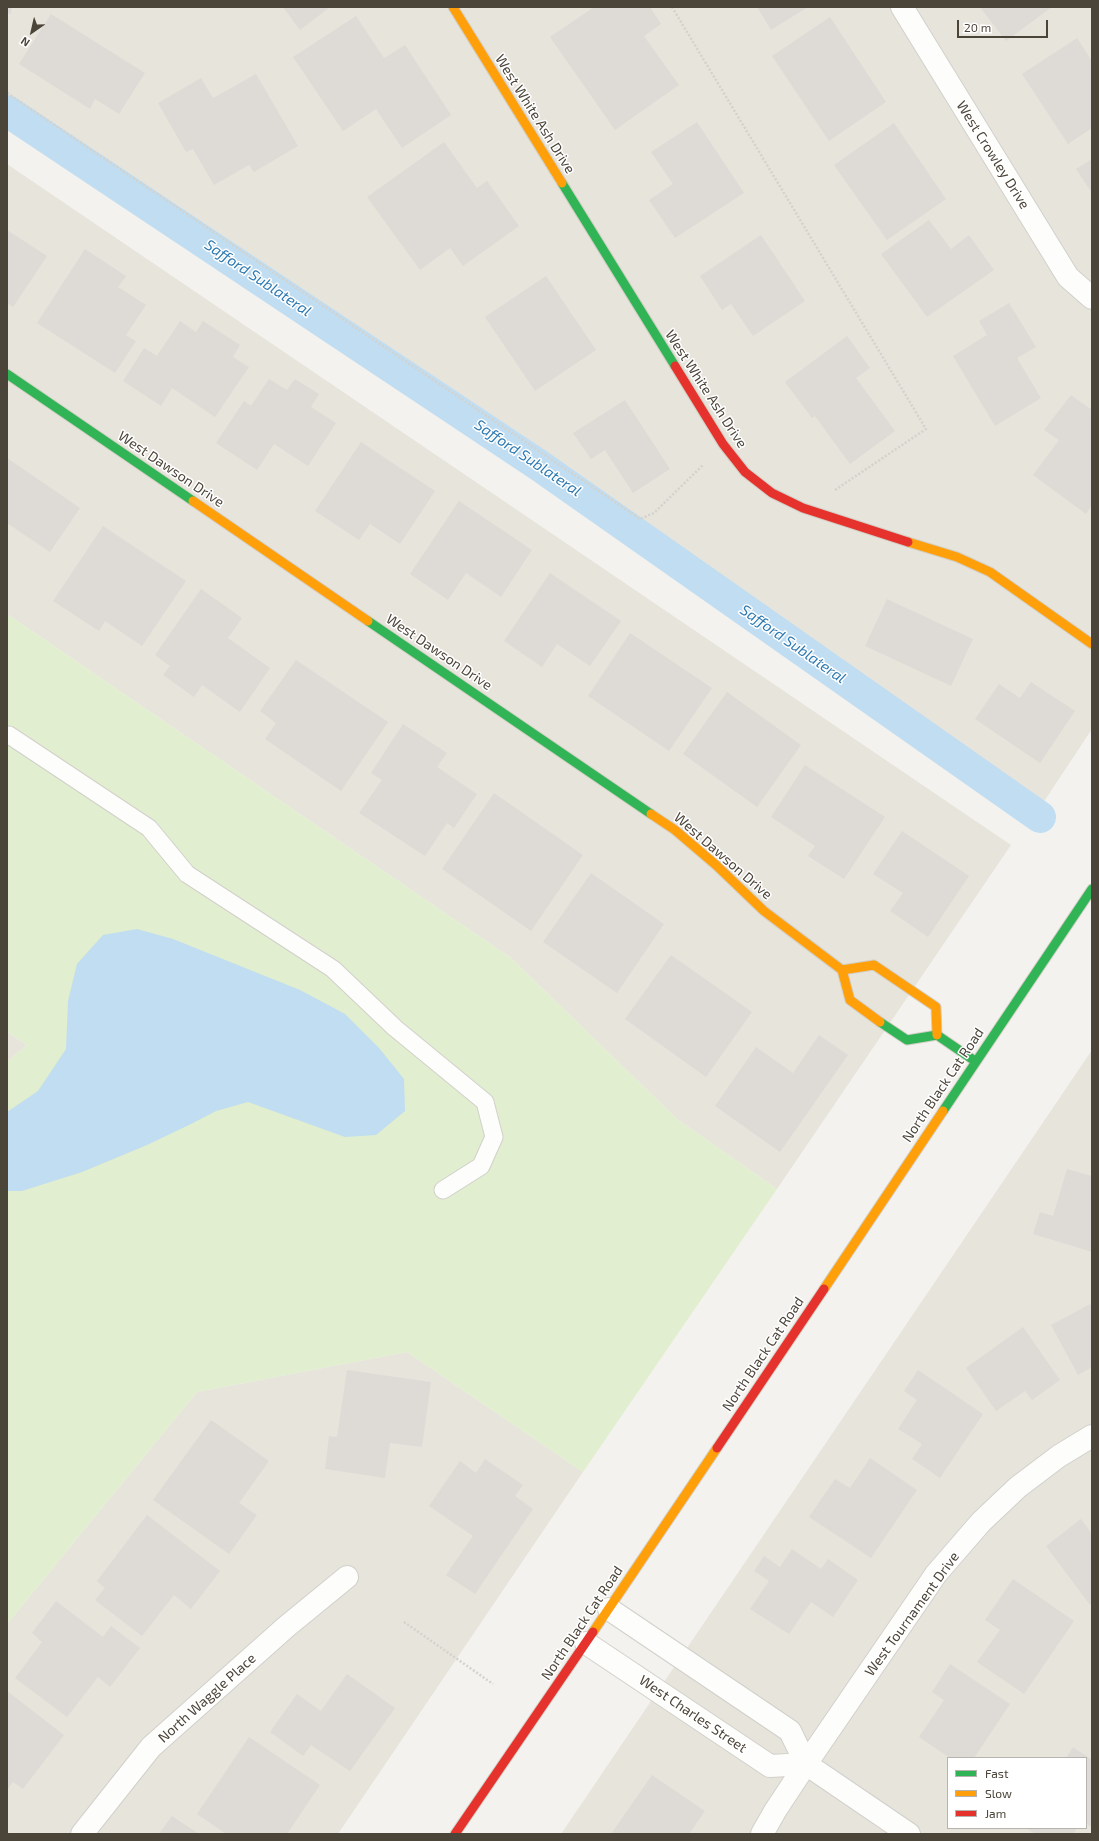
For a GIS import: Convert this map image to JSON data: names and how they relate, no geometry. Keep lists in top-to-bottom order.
{
  "streets": {
    "street": [
      "West White Ash Drive",
      "West Crowley Drive",
      "West Dawson Drive",
      "North Black Cat Road",
      "West Tournament Drive",
      "North Waggle Place",
      "West Charles Street"
    ]
  },
  "crossings": [
    ["North Black Cat Road", "West Charles Street"],
    ["West Tournament Drive", "West Charles Street"]
  ],
  "water": ["Safford Sublateral"],
  "legend": ["Fast", "Slow", "Jam"],
  "scale_bar": "20 m",
  "north": "bottom left"
}
